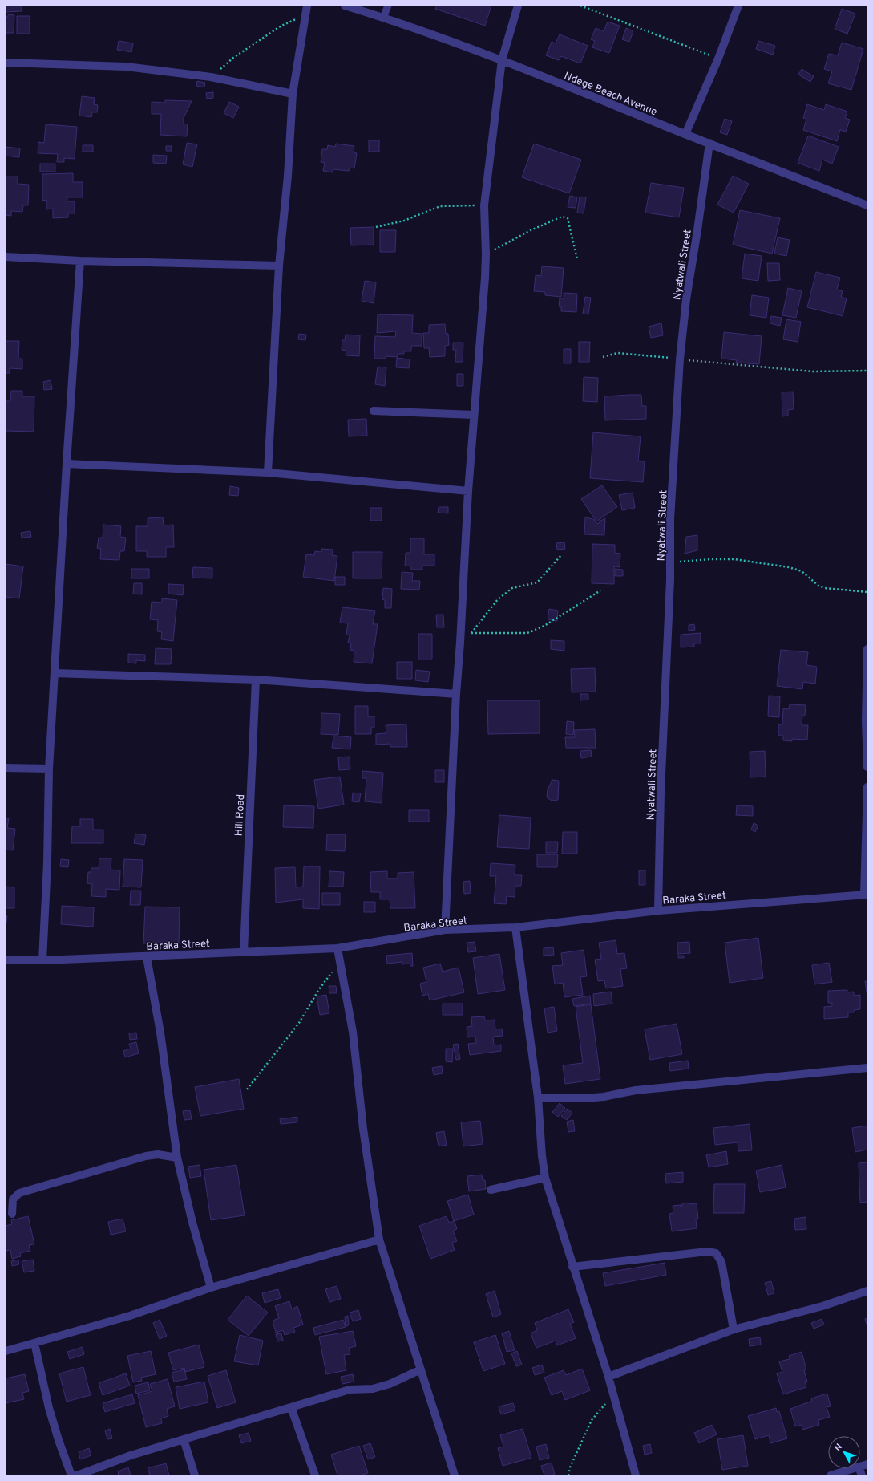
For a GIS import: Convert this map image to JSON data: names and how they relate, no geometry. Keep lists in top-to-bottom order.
{
  "streets": {
    "street": [
      "Ndege Beach Avenue",
      "Nyatwali Street",
      "Hill Road",
      "Baraka Street"
    ]
  },
  "crossings": [
    ["Ndege Beach Avenue", "Nyatwali Street"],
    ["Nyatwali Street", "Baraka Street"],
    ["Hill Road", "Baraka Street"]
  ],
  "north": "top left"
}
